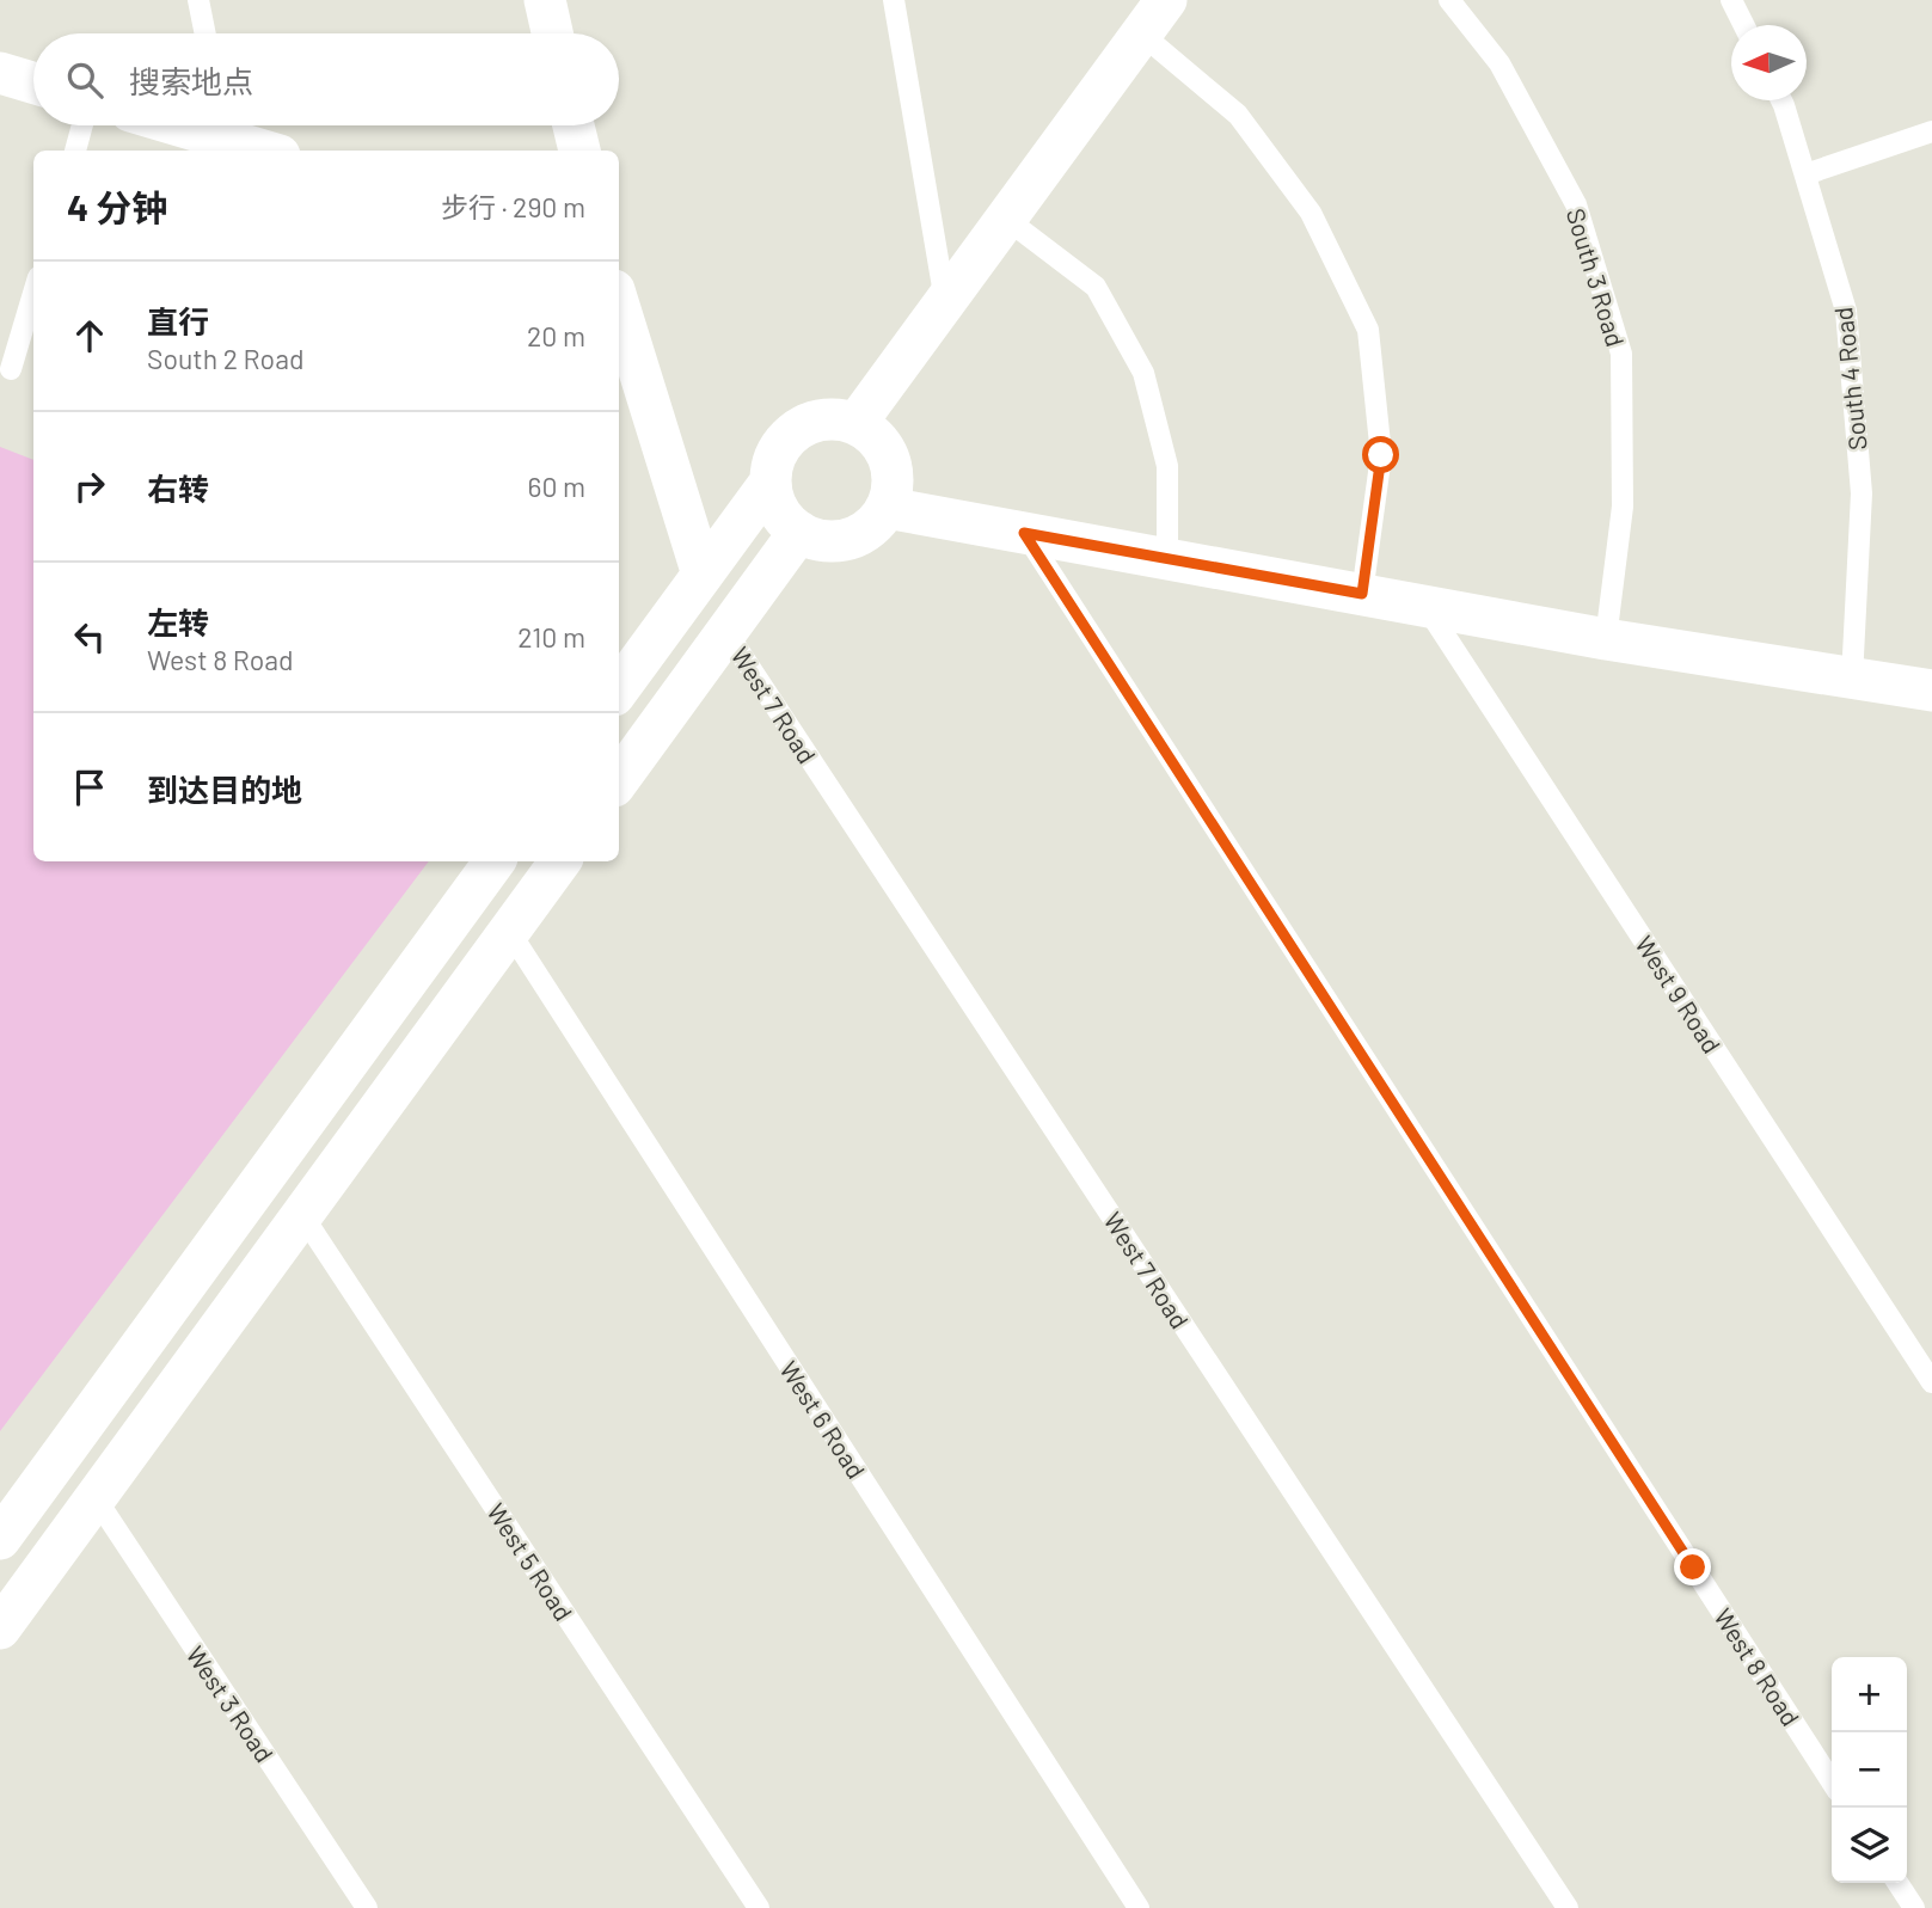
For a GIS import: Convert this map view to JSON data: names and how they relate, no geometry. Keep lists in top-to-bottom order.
{
  "streets": {
    "lane": [
      "South 3 Road",
      "South 4 Road",
      "West 7 Road",
      "West 9 Road",
      "West 6 Road",
      "West 5 Road",
      "West 8 Road",
      "West 3 Road"
    ]
  },
  "north": "left",
  "page": {
    "search": "搜索地点",
    "heading": ["4 分钟", "步行 · 290 m"],
    "list": [
      ["直行", "South 2 Road", "20 m"],
      ["右转", "60 m"],
      ["左转", "West 8 Road", "210 m"],
      "到达目的地"
    ],
    "map_buttons": ["+", "−"]
  }
}
